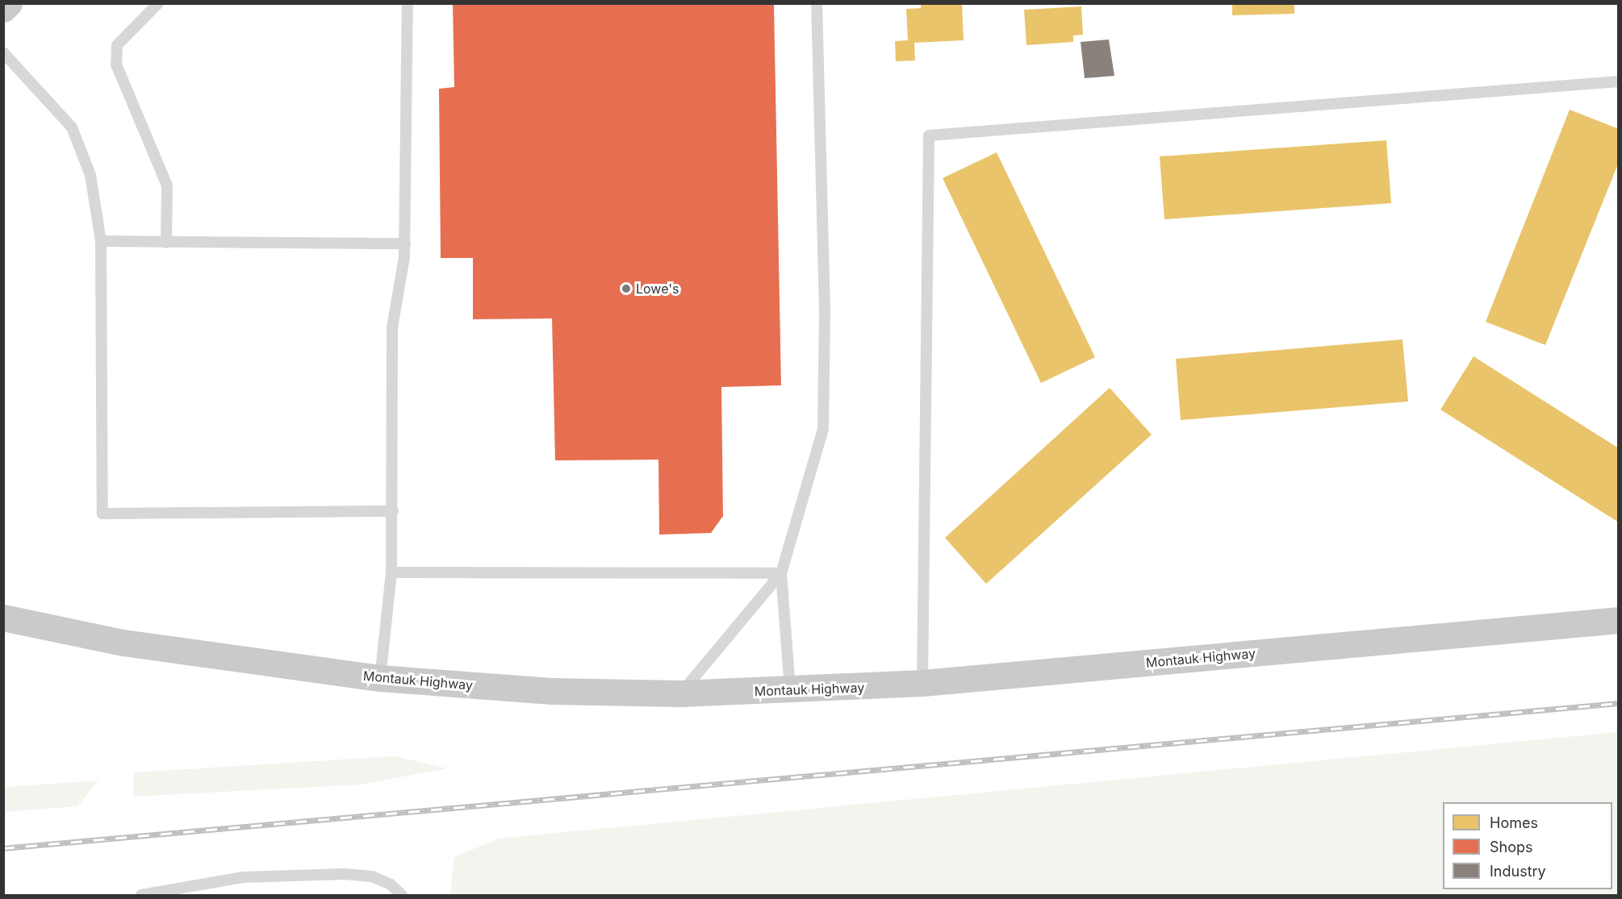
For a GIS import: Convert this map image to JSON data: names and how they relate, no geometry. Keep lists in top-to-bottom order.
{
  "streets": {
    "main road": ["Montauk Highway"]
  },
  "places": ["Lowe's"],
  "legend": ["Homes", "Shops", "Industry"]
}
